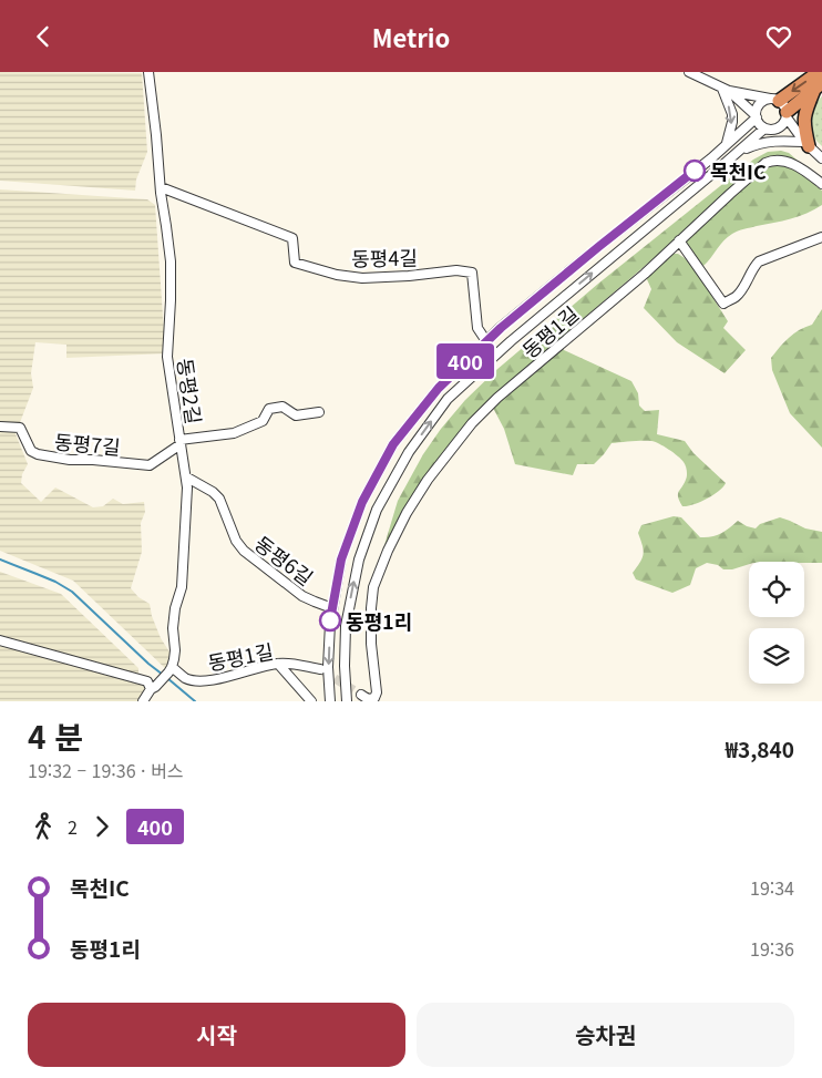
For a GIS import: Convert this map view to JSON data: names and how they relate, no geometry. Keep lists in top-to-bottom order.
{
  "streets": {
    "street": [
      "동평4길",
      "동평1길",
      "동평2길",
      "동평7길",
      "동평6길"
    ]
  },
  "crossings": [
    ["동평4길", "동평2길"],
    ["동평1길", "동평2길"],
    ["동평2길", "동평7길"],
    ["동평2길", "동평6길"]
  ],
  "places": ["목천IC", "동평1리"],
  "lines": ["bus line 400"],
  "page": {
    "header": "Metrio",
    "on_map": "400",
    "heading": ["4 분", "19:32 – 19:36 · 버스", "₩3,840"],
    "legs": ["2", "400"],
    "list": [
      {
        "name": "목천IC",
        "value": "19:34"
      },
      {
        "name": "동평1리",
        "value": "19:36"
      }
    ],
    "buttons": ["시작", "승차권"]
  }
}
